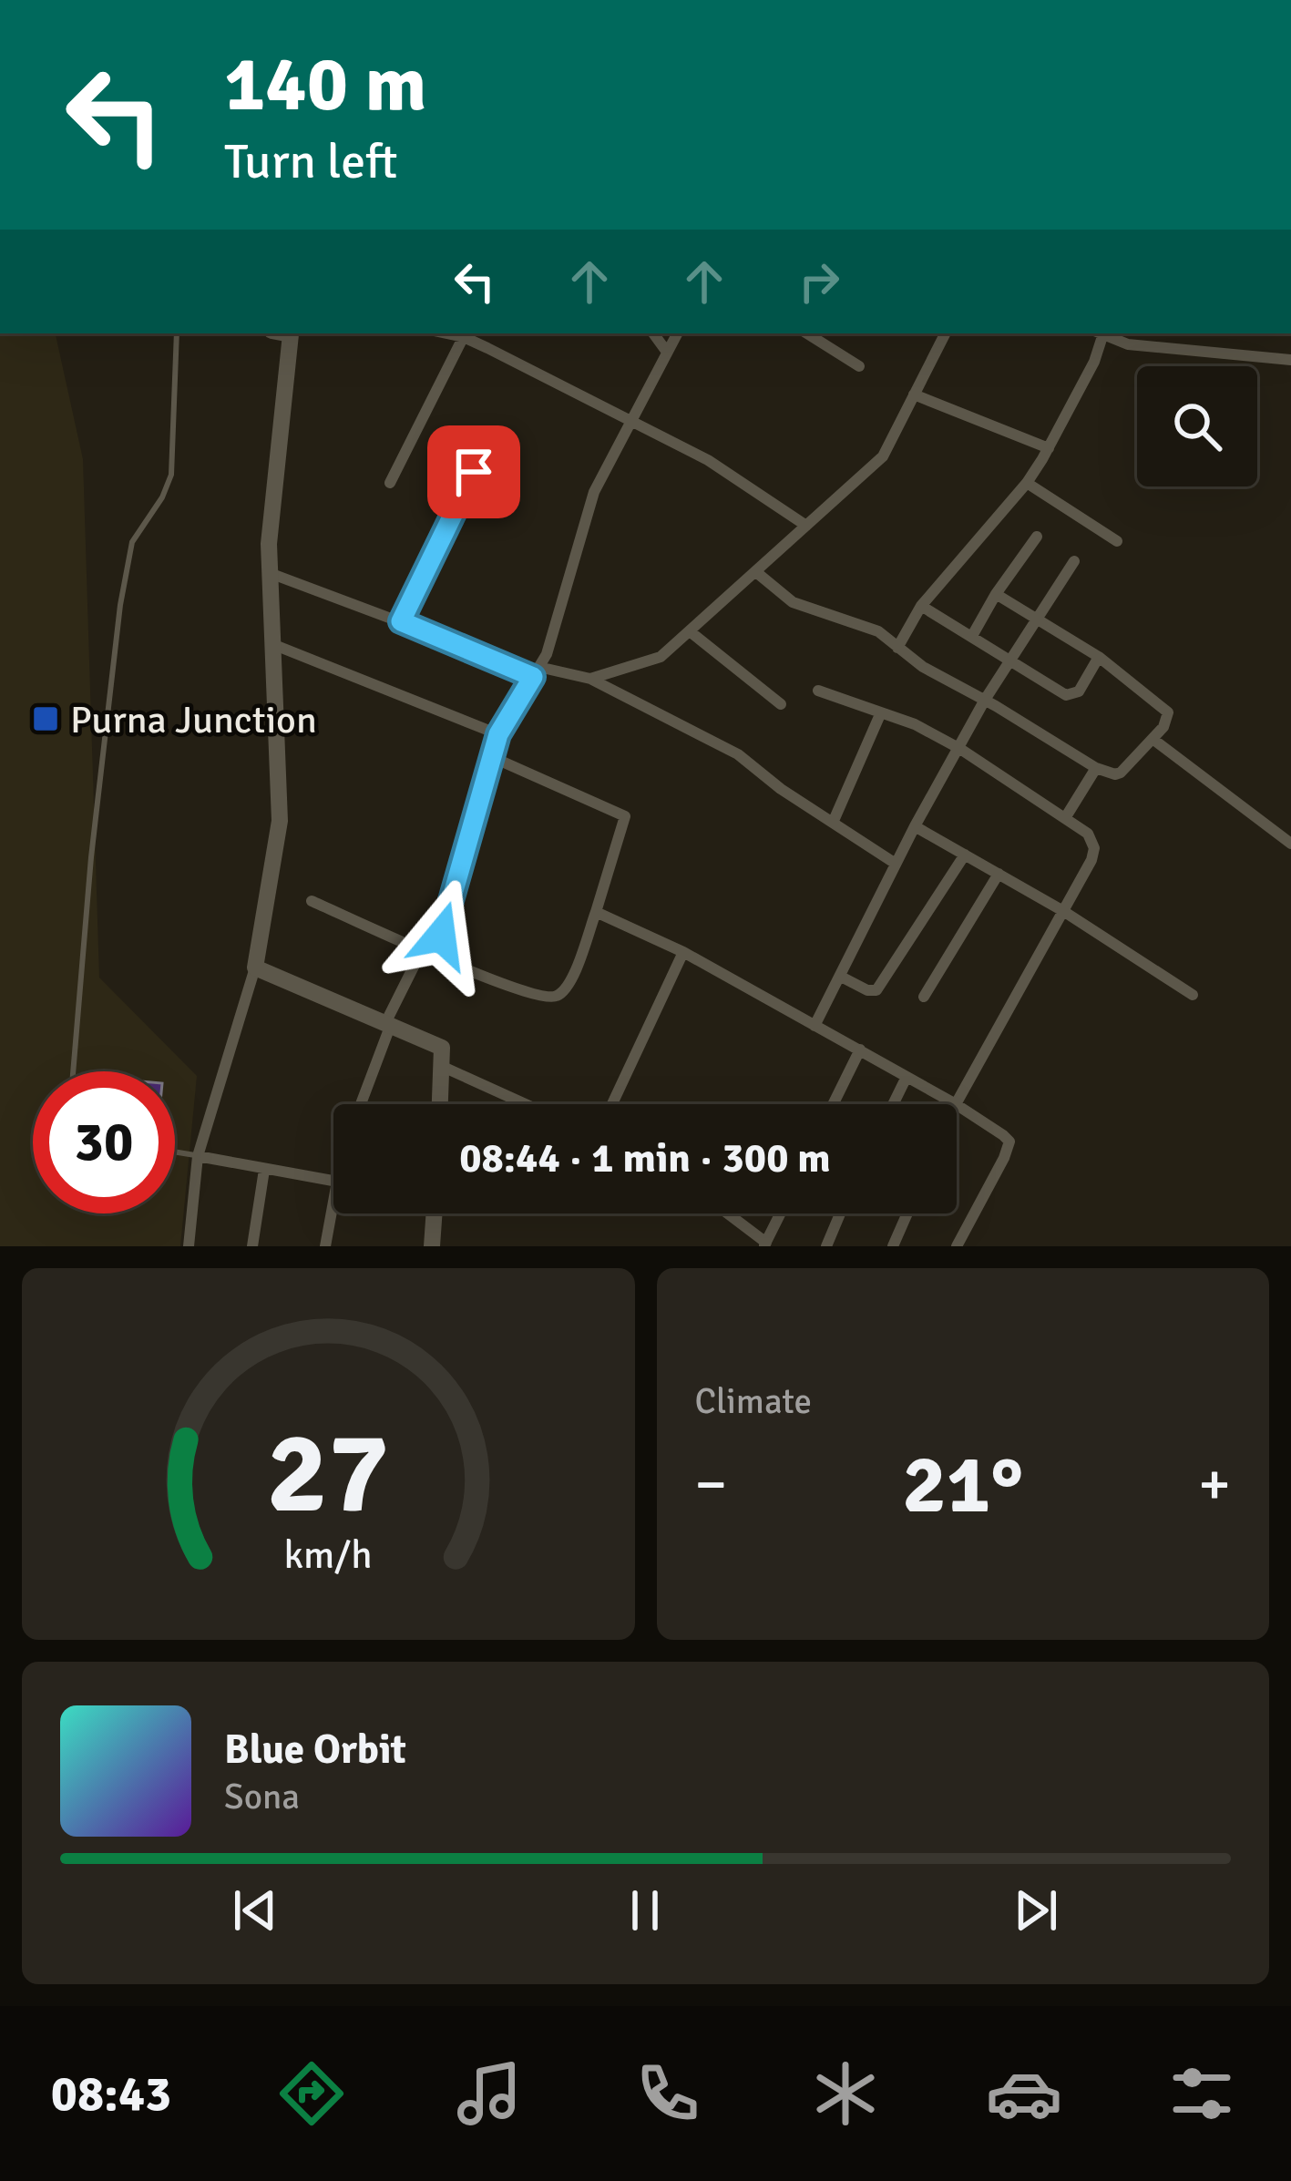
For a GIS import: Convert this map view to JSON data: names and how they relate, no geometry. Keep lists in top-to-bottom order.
{
  "places": {
    "transit": ["Purna Junction"]
  },
  "page": {
    "turn": ["140 m", "Turn left"],
    "limit": "30",
    "trip": "08:44 · 1 min · 300 m",
    "tile": "Climate",
    "heat": ["−", "21°", "+"],
    "song": ["Blue Orbit", "Sona"],
    "tabs": "08:43",
    "gauge": ["27", "km/h"]
  }
}
